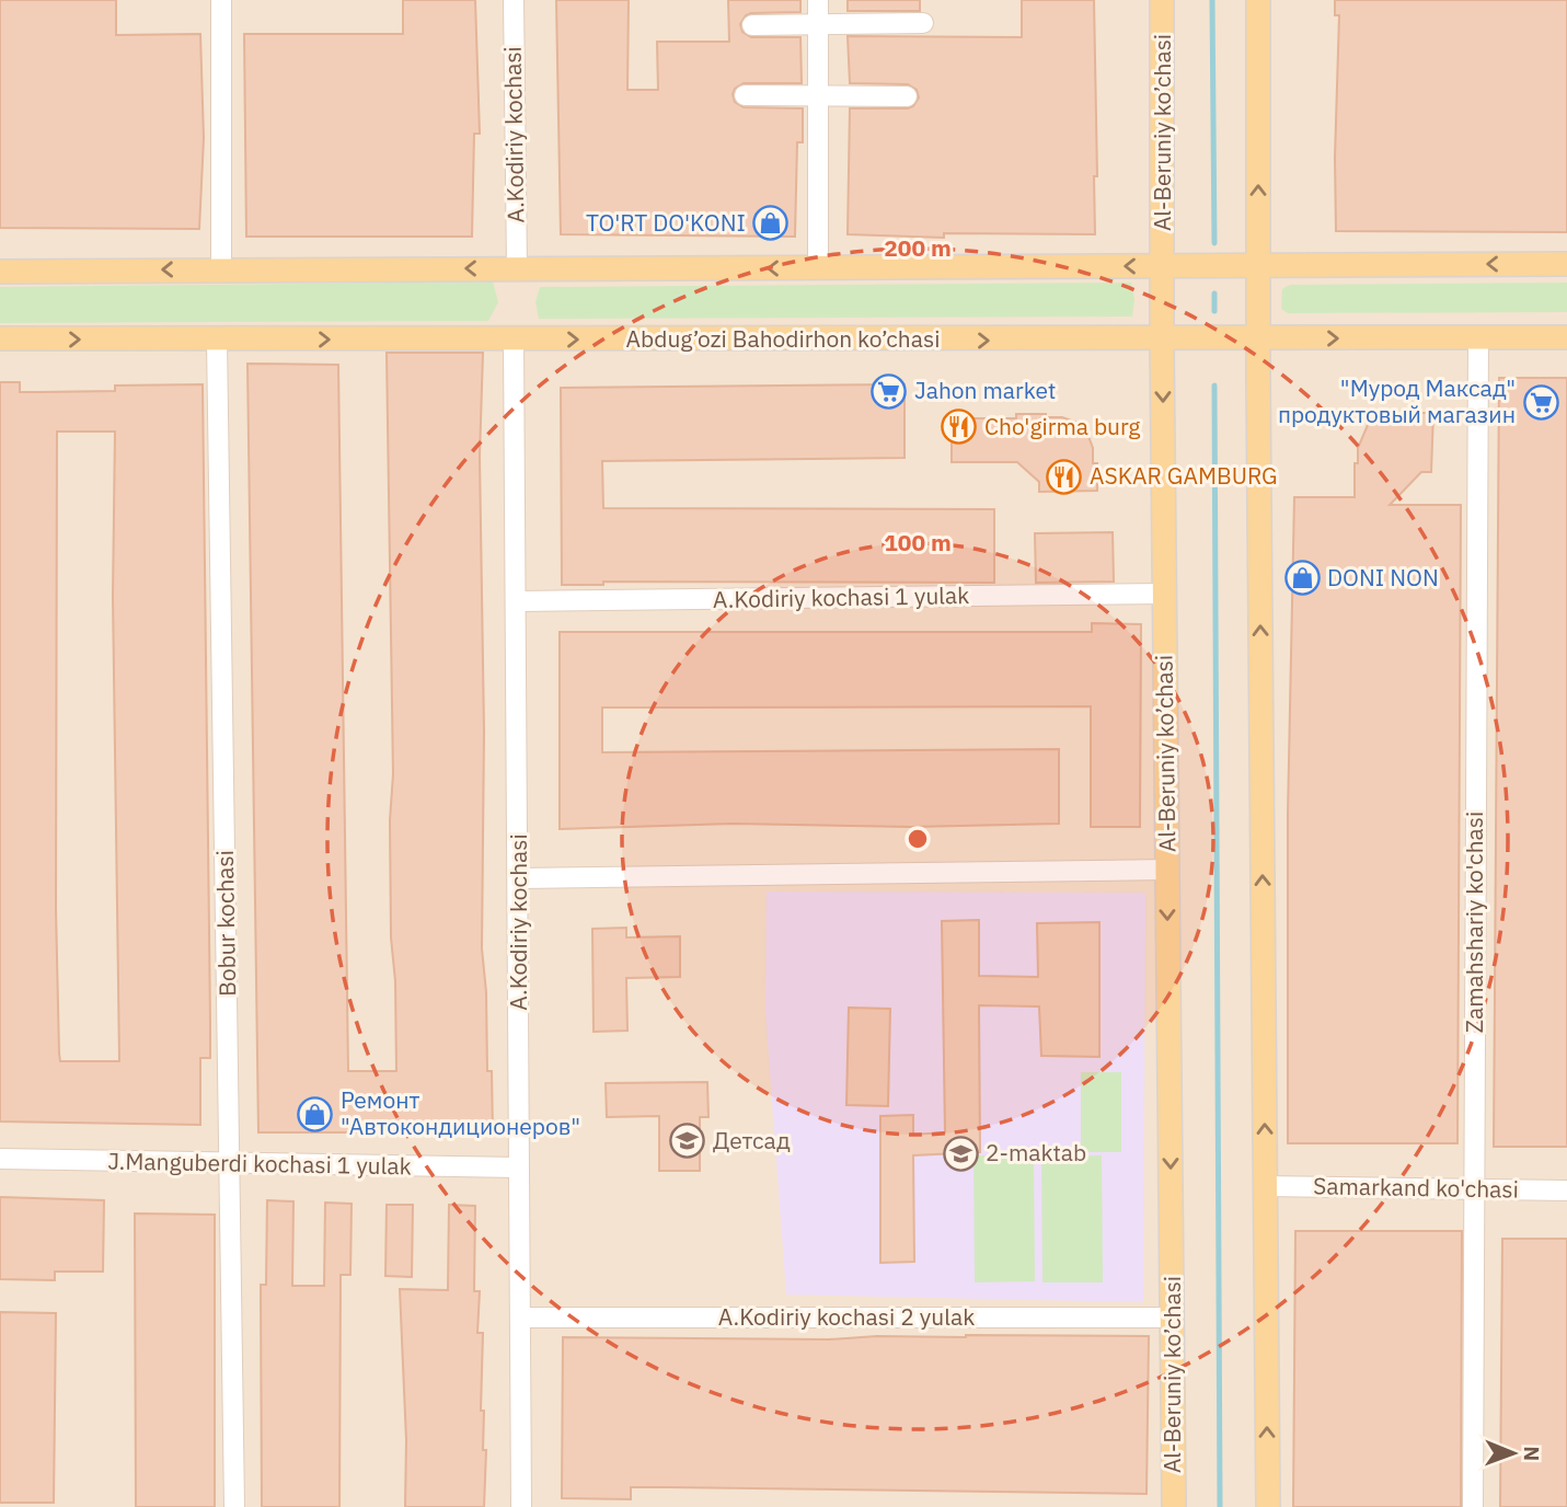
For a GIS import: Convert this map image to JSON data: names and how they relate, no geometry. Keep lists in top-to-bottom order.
{
  "streets": {
    "main road": ["Al-Beruniy ko’chasi", "Abdug’ozi Bahodirhon ko’chasi"],
    "street": [
      "A.Kodiriy kochasi",
      "A.Kodiriy kochasi 1 yulak",
      "Zamahshariy ko'chasi",
      "Bobur kochasi",
      "J.Manguberdi kochasi 1 yulak",
      "Samarkand ko'chasi",
      "A.Kodiriy kochasi 2 yulak"
    ]
  },
  "crossings": [
    ["Al-Beruniy ko’chasi", "Abdug’ozi Bahodirhon ko’chasi"],
    ["Al-Beruniy ko’chasi", "A.Kodiriy kochasi 1 yulak"],
    ["Al-Beruniy ko’chasi", "A.Kodiriy kochasi 2 yulak"],
    ["A.Kodiriy kochasi", "Abdug’ozi Bahodirhon ko’chasi"],
    ["A.Kodiriy kochasi", "A.Kodiriy kochasi 1 yulak"],
    ["A.Kodiriy kochasi", "J.Manguberdi kochasi 1 yulak"],
    ["A.Kodiriy kochasi", "A.Kodiriy kochasi 2 yulak"],
    ["Abdug’ozi Bahodirhon ko’chasi", "Zamahshariy ko'chasi"],
    ["Abdug’ozi Bahodirhon ko’chasi", "Bobur kochasi"],
    ["Zamahshariy ko'chasi", "Samarkand ko'chasi"],
    ["Bobur kochasi", "J.Manguberdi kochasi 1 yulak"]
  ],
  "places": {
    "shop": ["TO'RT DO'KONI", "DONI NON", "Ремонт \"Автокондиционеров\""],
    "supermarket": ["Jahon market", "\"Мурод Максад\" продуктовый магазин"],
    "restaurant": ["Cho'girma burg", "ASKAR GAMBURG"],
    "school or university": ["Детсад", "2-maktab"]
  },
  "north": "right",
  "rings": ["200 m", "100 m"]
}
